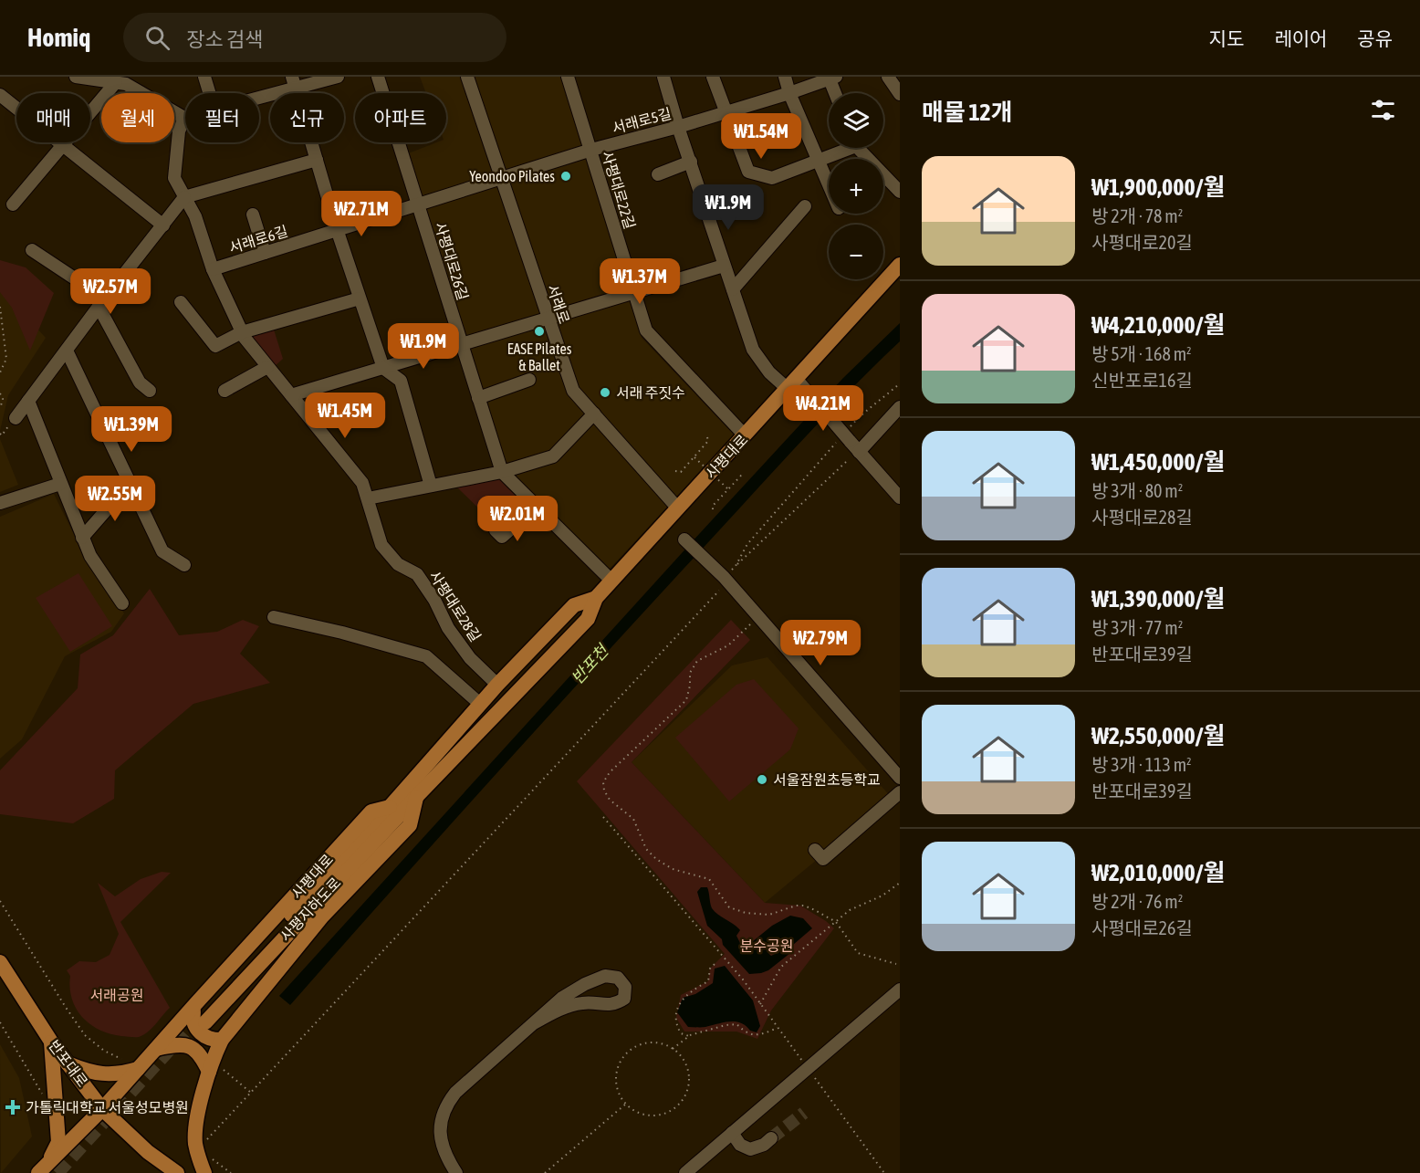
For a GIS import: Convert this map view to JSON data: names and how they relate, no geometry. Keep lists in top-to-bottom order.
{
  "streets": {
    "main road": ["사평대로", "사평지하도로", "반포대로"],
    "street": [
      "서래로5길",
      "사평대로22길",
      "서래로6길",
      "사평대로26길",
      "서래로",
      "사평대로28길"
    ]
  },
  "crossings": [
    ["서래로5길", "사평대로22길"],
    ["서래로5길", "서래로6길"],
    ["서래로5길", "서래로"],
    ["사평대로22길", "사평대로"],
    ["서래로6길", "사평대로26길"],
    ["서래로6길", "서래로"],
    ["서래로6길", "사평대로28길"],
    ["사평대로26길", "사평대로"],
    ["서래로", "사평대로"],
    ["사평대로", "사평대로28길"],
    ["사평대로", "사평지하도로"],
    ["사평대로", "반포대로"]
  ],
  "water": ["반포천"],
  "parks": ["분수공원", "서래공원"],
  "places": {
    "other": [
      "Yeondoo Pilates",
      "EASE Pilates & Ballet",
      "서래 주짓수",
      "서울잠원초등학교"
    ],
    "health": ["가톨릭대학교 서울성모병원"]
  },
  "page": {
    "header": "Homiq",
    "search": "장소 검색",
    "nav": ["지도", "레이어", "공유"],
    "heading": "매물 12개",
    "map_buttons": ["+", "−"],
    "chip": [
      "매매",
      "월세",
      "필터",
      "신규",
      "아파트"
    ],
    "price": [
      "₩1.54M",
      "₩1.9M",
      "₩2.71M",
      "₩1.37M",
      "₩2.57M",
      "₩1.9M",
      "₩4.21M",
      "₩1.45M",
      "₩1.39M",
      "₩2.55M",
      "₩2.01M",
      "₩2.79M"
    ],
    "list": [
      {
        "name": "₩1,900,000/월",
        "note": "방 2개 · 78 m² · 사평대로20길"
      },
      {
        "name": "₩4,210,000/월",
        "note": "방 5개 · 168 m² · 신반포로16길"
      },
      {
        "name": "₩1,450,000/월",
        "note": "방 3개 · 80 m² · 사평대로28길"
      },
      {
        "name": "₩1,390,000/월",
        "note": "방 3개 · 77 m² · 반포대로39길"
      },
      {
        "name": "₩2,550,000/월",
        "note": "방 3개 · 113 m² · 반포대로39길"
      },
      {
        "name": "₩2,010,000/월",
        "note": "방 2개 · 76 m² · 사평대로26길"
      }
    ]
  }
}
